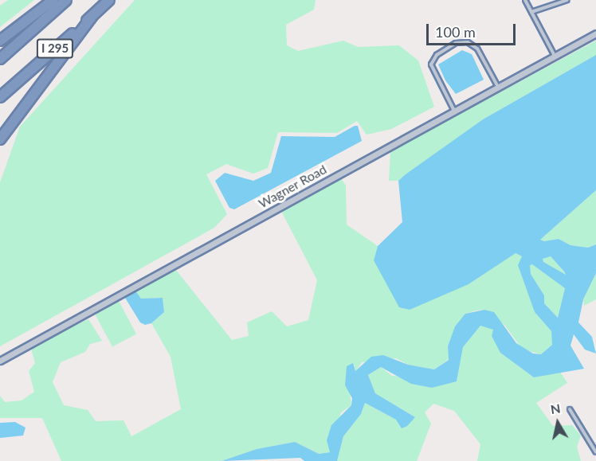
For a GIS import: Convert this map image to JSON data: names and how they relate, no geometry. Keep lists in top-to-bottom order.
{
  "streets": {
    "highway": ["I 295"],
    "street": ["Wagner Road"]
  },
  "scale_bar": "100 m",
  "north": "top"
}
